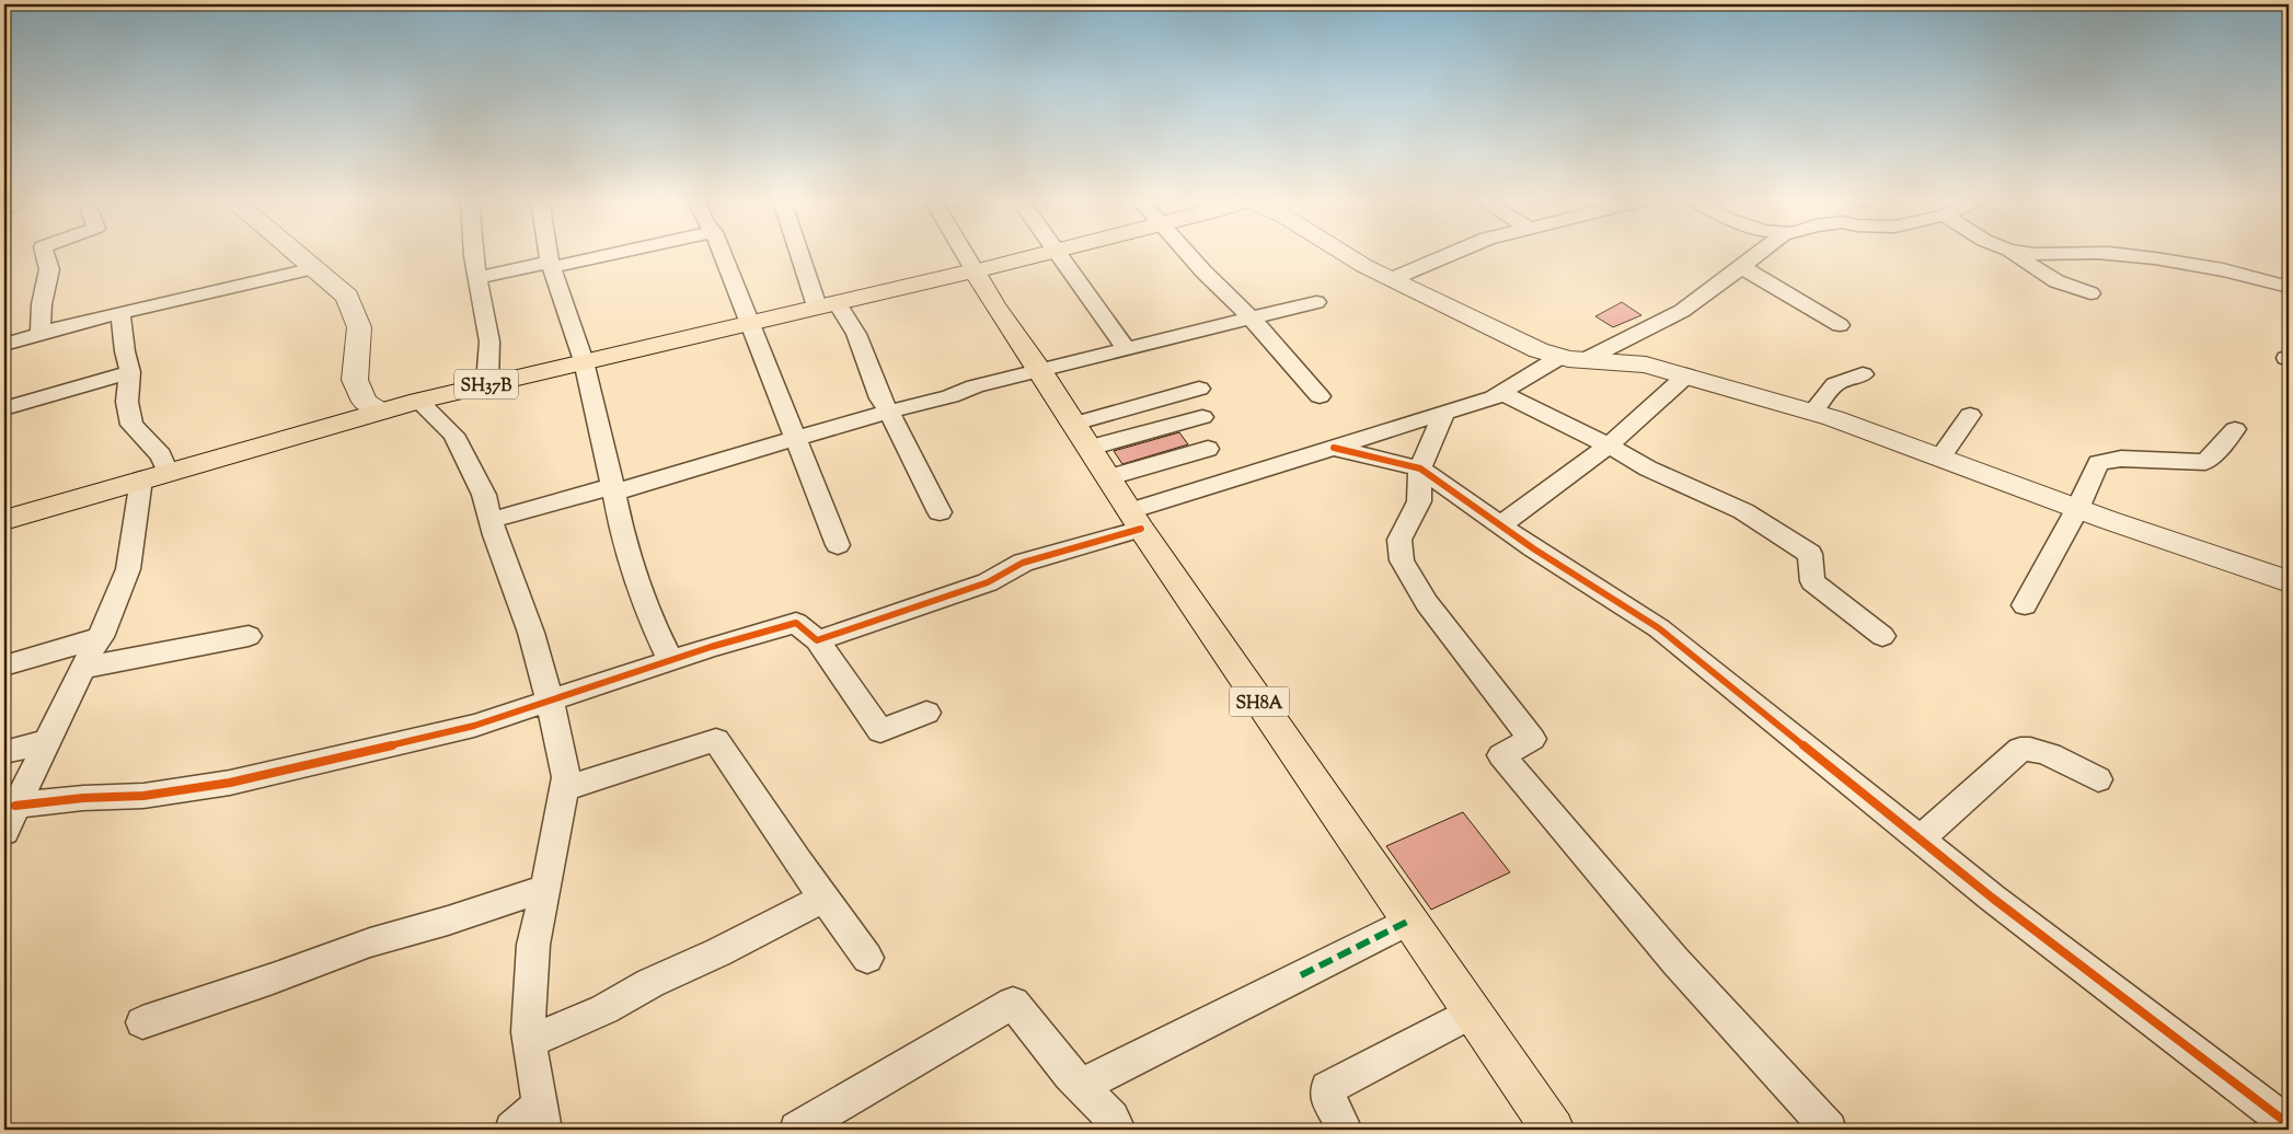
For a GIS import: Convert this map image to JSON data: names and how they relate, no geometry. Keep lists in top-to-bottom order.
{
  "streets": {
    "main road": ["SH37B", "SH8A"]
  },
  "crossings": [
    ["SH37B", "SH8A"]
  ]
}
